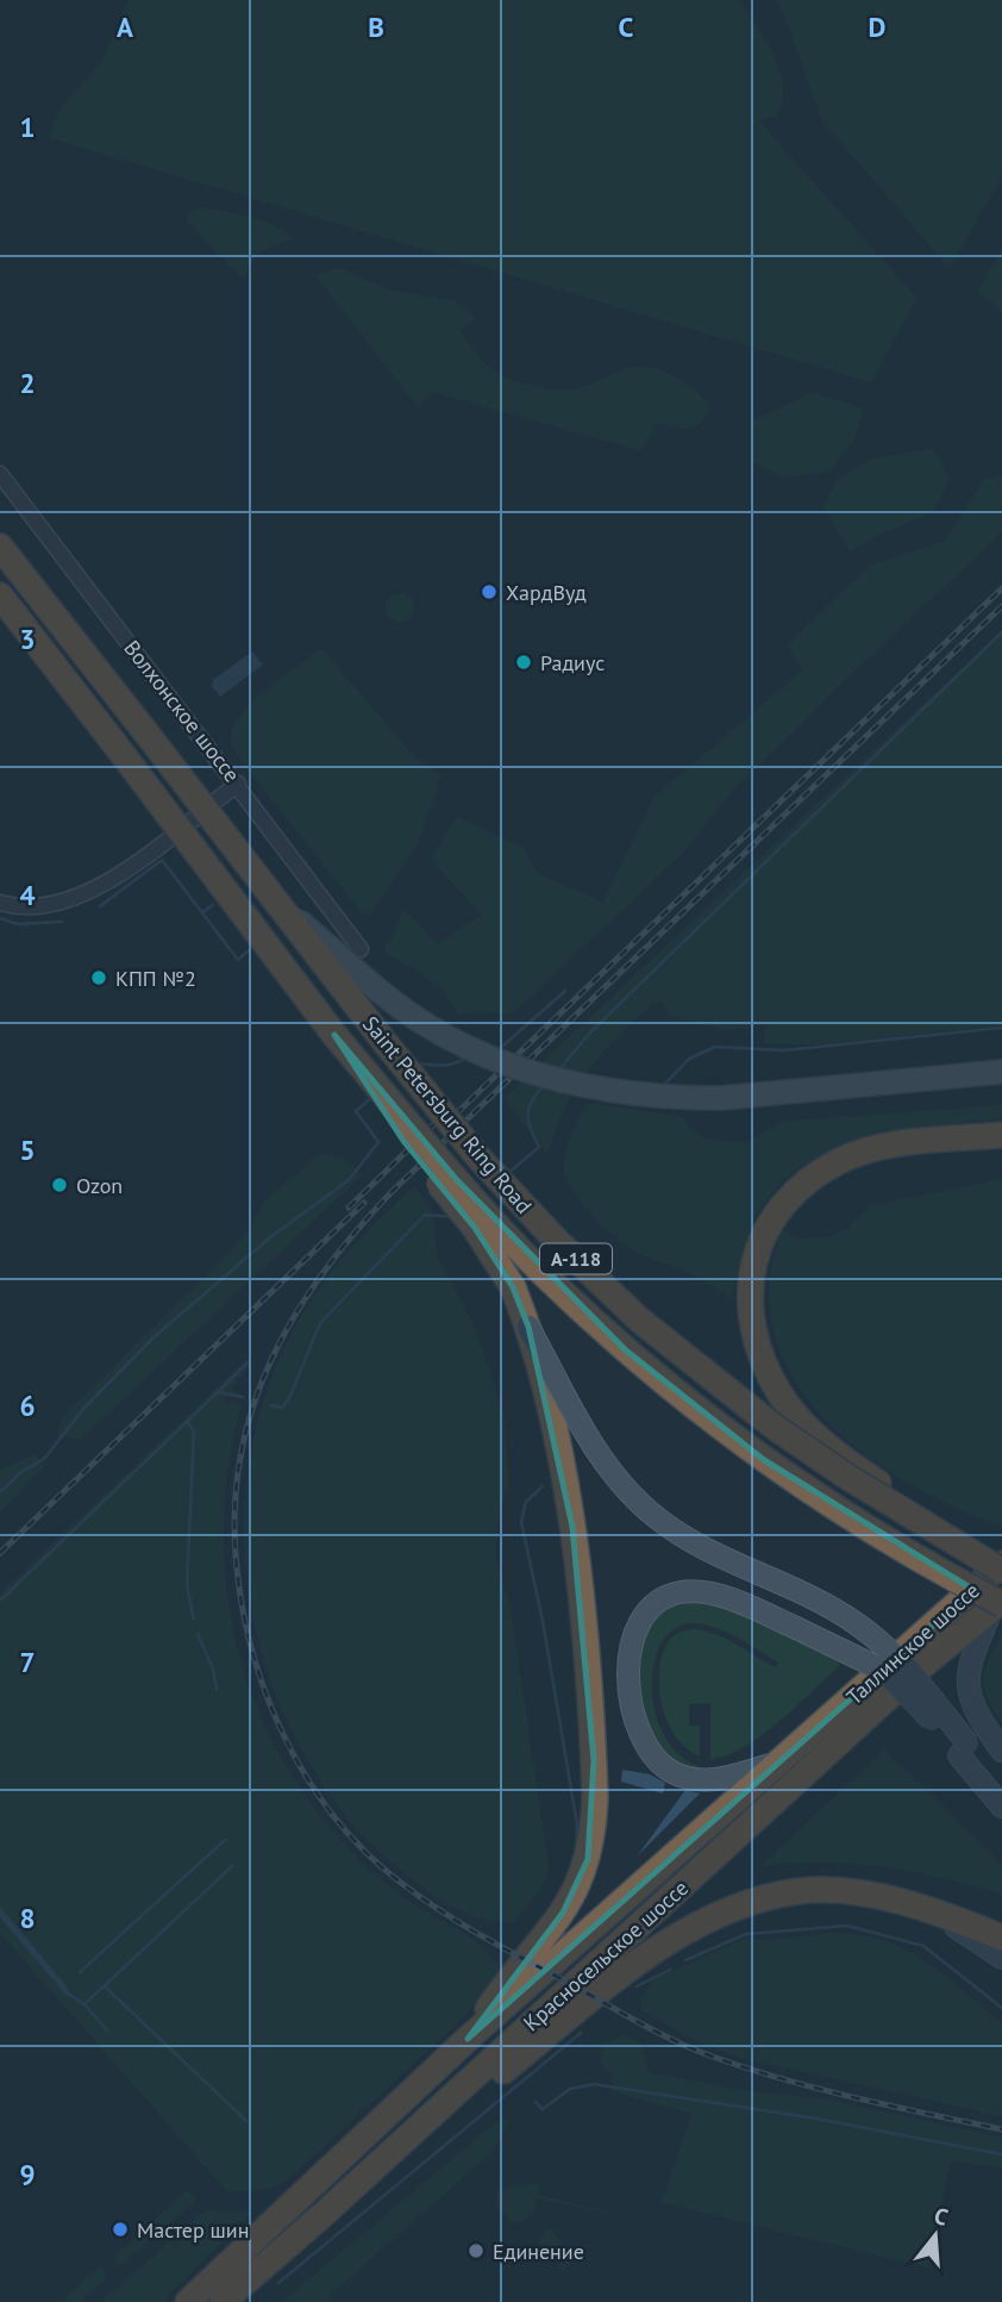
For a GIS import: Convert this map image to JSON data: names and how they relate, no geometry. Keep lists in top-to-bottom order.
{
  "streets": {
    "highway": [
      "Saint Petersburg Ring Road",
      "А-118",
      "Таллинское шоссе",
      "Красносельское шоссе"
    ],
    "street": ["Волхонское шоссе"]
  },
  "crossings": [
    ["Saint Petersburg Ring Road", "Красносельское шоссе"],
    ["Таллинское шоссе", "Красносельское шоссе"]
  ],
  "places": [
    "ХардВуд",
    "Радиус",
    "КПП №2",
    "Ozon",
    "Мастер шин",
    "Единение"
  ],
  "north": "top",
  "grid": {
    "columns": [
      "A",
      "B",
      "C",
      "D"
    ],
    "rows": [
      "1",
      "2",
      "3",
      "4",
      "5",
      "6",
      "7",
      "8",
      "9"
    ]
  }
}
